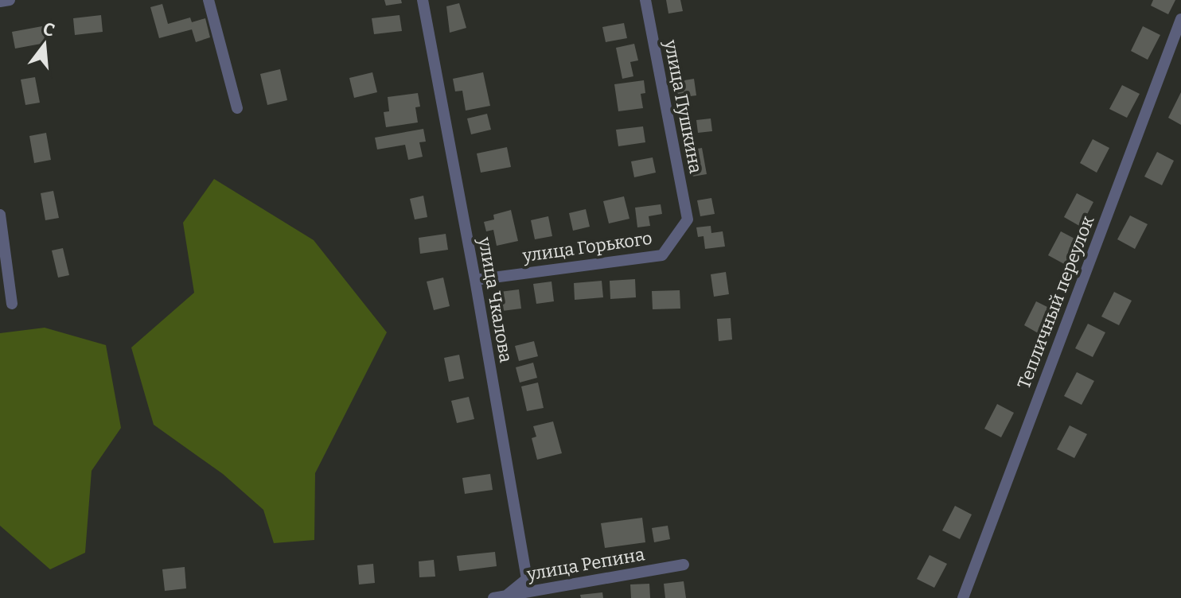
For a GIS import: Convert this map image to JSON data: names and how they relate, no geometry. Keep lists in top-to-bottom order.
{
  "streets": {
    "street": [
      "улица Пушкина",
      "улица Горького",
      "улица Чкалова",
      "Тепличный переулок",
      "улица Репина"
    ]
  },
  "crossings": [
    ["улица Пушкина", "улица Горького"],
    ["улица Горького", "улица Чкалова"],
    ["улица Чкалова", "улица Репина"]
  ],
  "north": "top"
}
